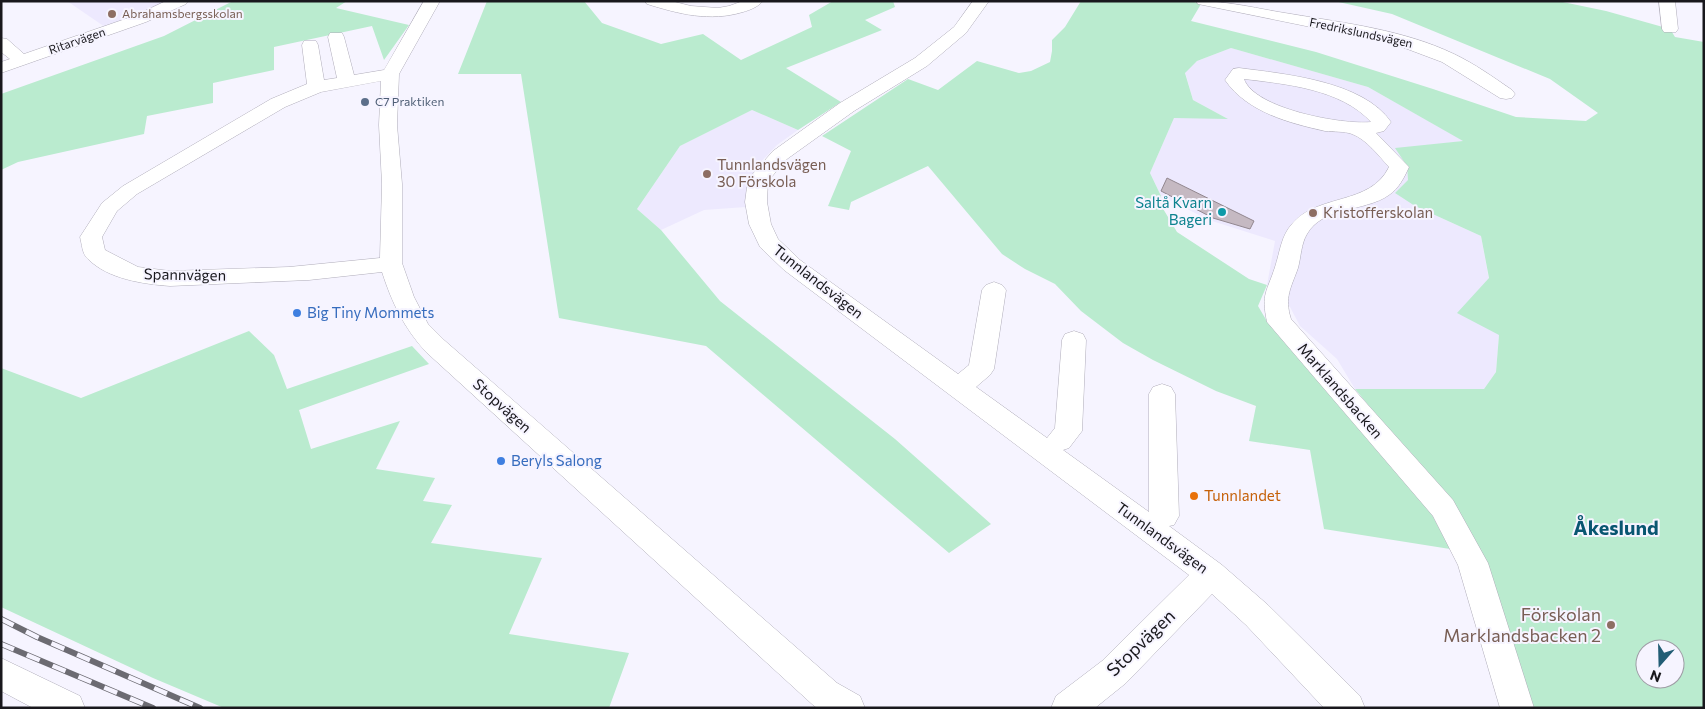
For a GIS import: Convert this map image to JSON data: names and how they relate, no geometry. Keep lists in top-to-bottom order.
{
  "streets": {
    "street": [
      "Fredrikslundsvägen",
      "Ritarvägen",
      "Spannvägen",
      "Tunnlandsvägen",
      "Marklandsbacken",
      "Stopvägen"
    ]
  },
  "crossings": [
    ["Spannvägen", "Stopvägen"],
    ["Tunnlandsvägen", "Stopvägen"]
  ],
  "districts": ["Åkeslund"],
  "places": [
    "Abrahamsbergsskolan",
    "C7 Praktiken",
    "Tunnlandsvägen 30 Förskola",
    "Saltå Kvarn Bageri",
    "Kristofferskolan",
    "Big Tiny Mommets",
    "Beryls Salong",
    "Tunnlandet",
    "Förskolan Marklandsbacken 2"
  ],
  "north": "bottom"
}
